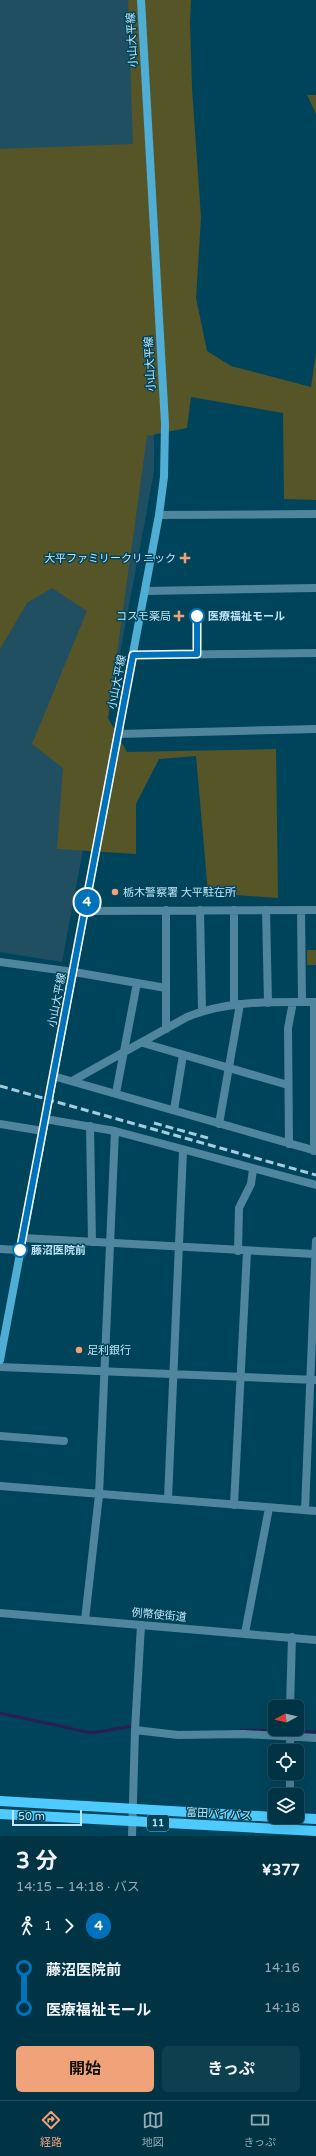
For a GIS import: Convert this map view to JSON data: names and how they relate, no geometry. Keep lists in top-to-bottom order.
{
  "streets": {
    "main road": ["小山大平線", "富田バイパス", "11"],
    "street": ["例幣使街道"]
  },
  "places": {
    "health": ["大平ファミリークリニック", "コスモ薬局"],
    "other": [
      "医療福祉モール",
      "栃木警察署 大平駐在所",
      "藤沼医院前",
      "足利銀行"
    ]
  },
  "lines": ["bus line 4"],
  "scale_bar": "50 m",
  "north": "left",
  "page": {
    "on_map": "4",
    "scale": "50 m",
    "heading": ["3 分", "14:15 – 14:18 · バス", "¥377"],
    "legs": ["1", "4"],
    "list": [
      {
        "name": "藤沼医院前",
        "value": "14:16"
      },
      {
        "name": "医療福祉モール",
        "value": "14:18"
      }
    ],
    "buttons": ["開始", "きっぷ"],
    "tabs": ["経路", "地図", "きっぷ"]
  }
}
